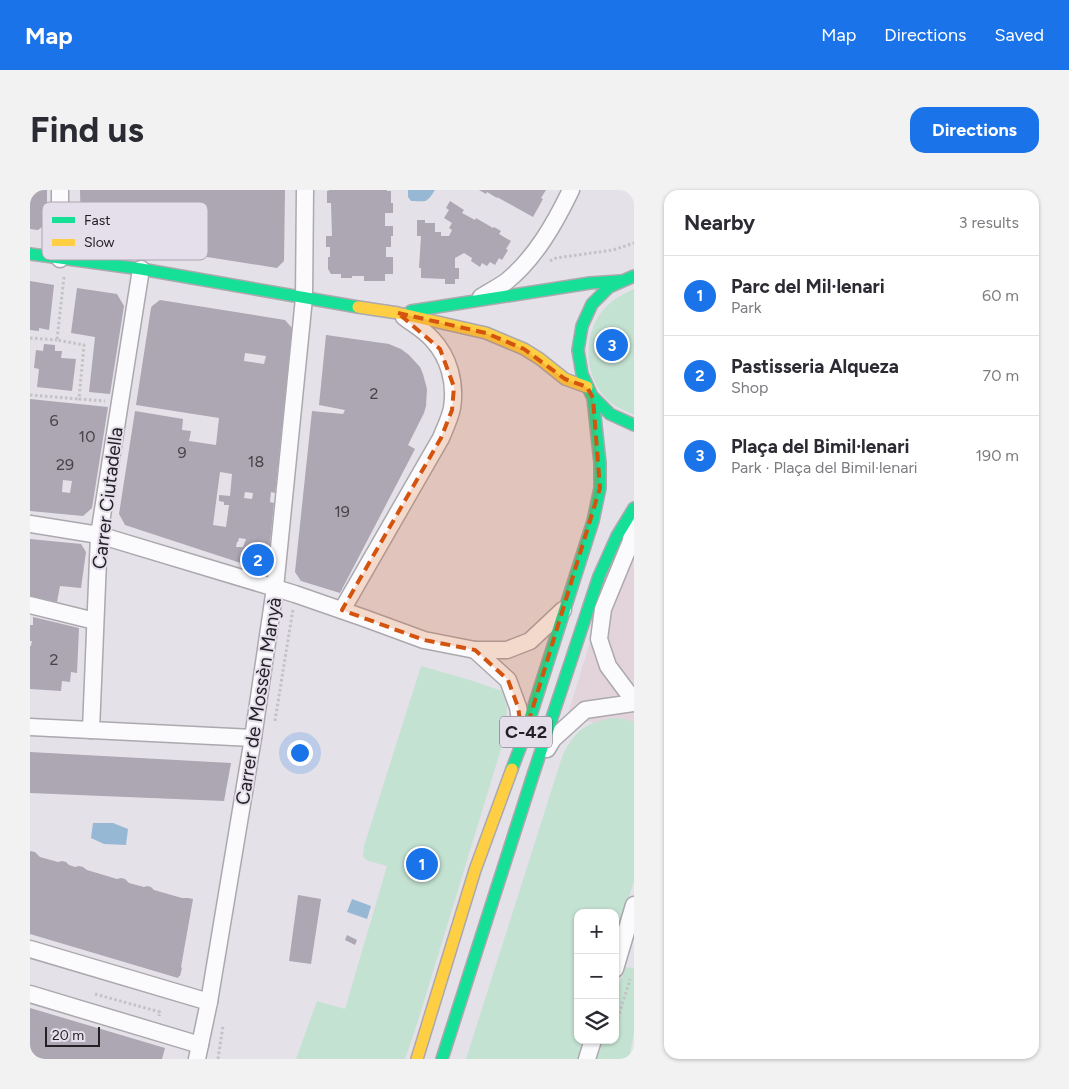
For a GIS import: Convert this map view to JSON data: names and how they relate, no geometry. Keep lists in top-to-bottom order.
{
  "streets": {
    "main road": ["C-42"],
    "street": ["Carrer Ciutadella", "Carrer de Mossèn Manyà"]
  },
  "house_numbers": [
    "2",
    "6",
    "10",
    "9",
    "18",
    "29",
    "19",
    "2"
  ],
  "legend": ["Fast", "Slow"],
  "scale_bar": "20 m",
  "page": {
    "header": "Map",
    "nav": ["Map", "Directions", "Saved"],
    "buttons": "Directions",
    "title": "Find us",
    "heading": ["Nearby", "3 results"],
    "list": [
      {
        "mark": "1",
        "name": "Parc del Mil·lenari",
        "note": "Park",
        "value": "60 m"
      },
      {
        "mark": "2",
        "name": "Pastisseria Alqueza",
        "note": "Shop",
        "value": "70 m"
      },
      {
        "mark": "3",
        "name": "Plaça del Bimil·lenari",
        "note": "Park · Plaça del Bimil·lenari",
        "value": "190 m"
      }
    ],
    "pins": ["3", "2", "1"],
    "map_buttons": ["+", "−"],
    "scale": "20 m"
  }
}
